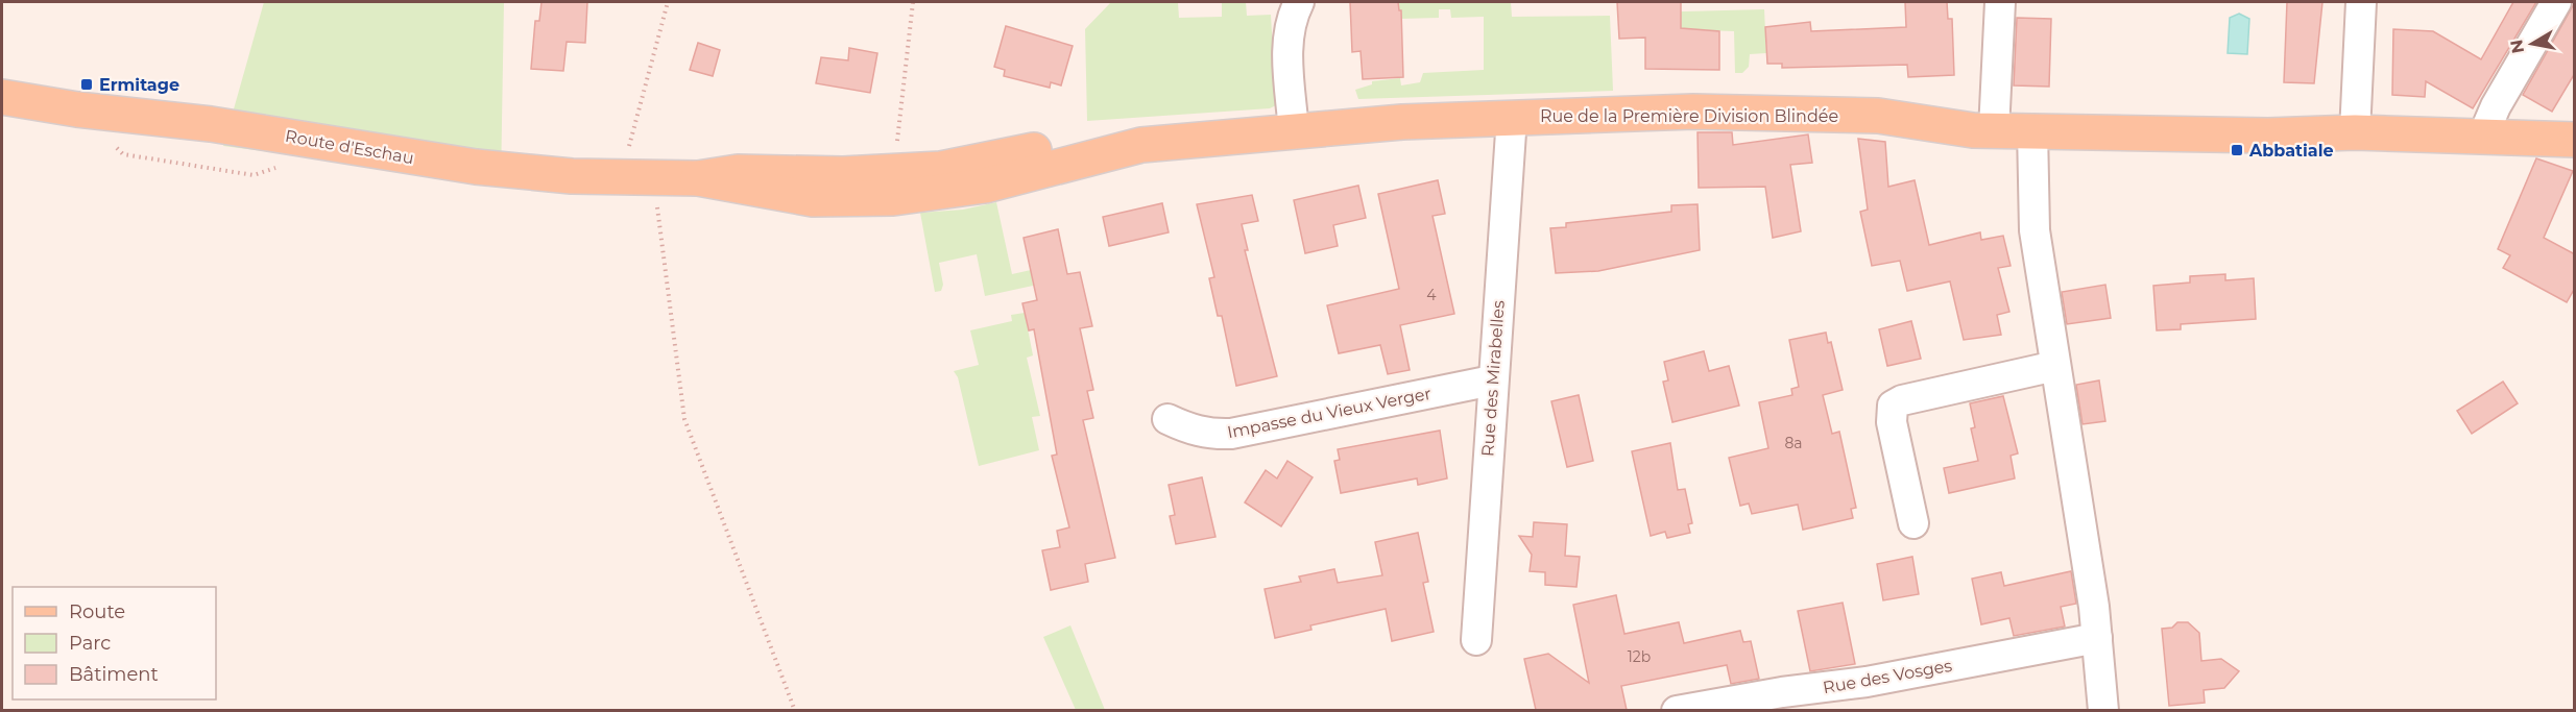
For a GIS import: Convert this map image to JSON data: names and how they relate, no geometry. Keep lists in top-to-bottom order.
{
  "streets": {
    "main road": ["Rue de la Première Division Blindée", "Route d'Eschau"],
    "street": ["Rue des Mirabelles", "Impasse du Vieux Verger", "Rue des Vosges"]
  },
  "crossings": [
    ["Rue de la Première Division Blindée", "Route d'Eschau"],
    ["Rue de la Première Division Blindée", "Rue des Mirabelles"],
    ["Rue des Mirabelles", "Impasse du Vieux Verger"]
  ],
  "places": {
    "transit": ["Ermitage", "Abbatiale"]
  },
  "house_numbers": ["4", "8a", "12b"],
  "legend": ["Route", "Parc", "Bâtiment"],
  "north": "left"
}
